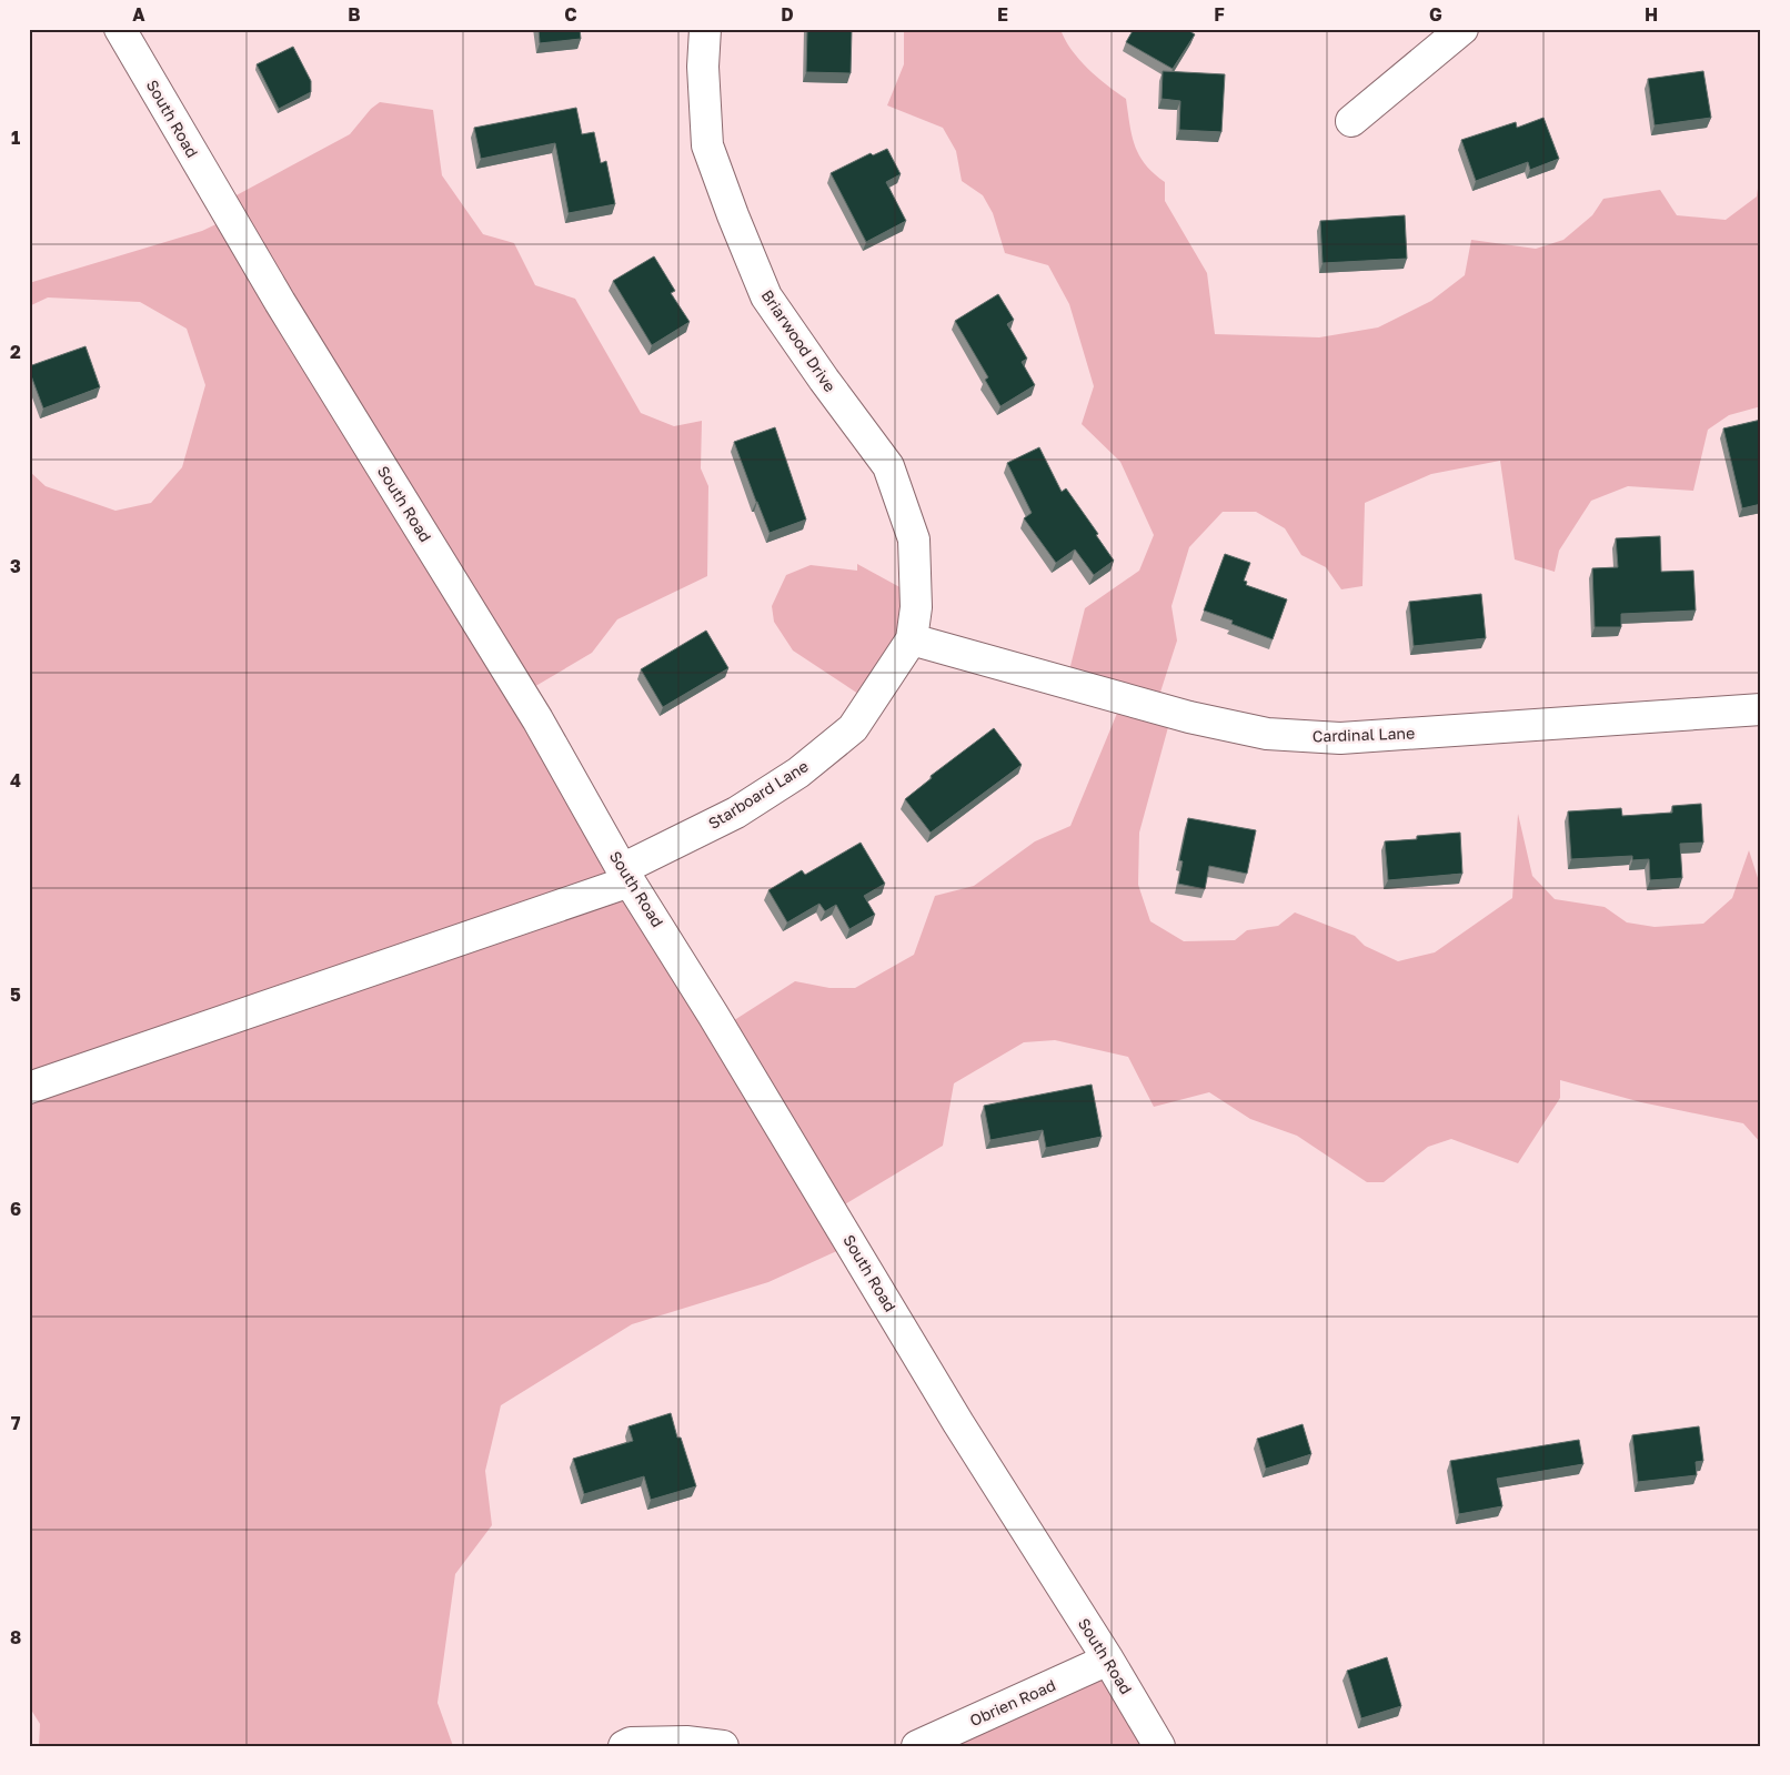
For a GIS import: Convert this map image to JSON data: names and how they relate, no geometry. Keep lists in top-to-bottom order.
{
  "streets": {
    "street": [
      "South Road",
      "Briarwood Drive",
      "Cardinal Lane",
      "Starboard Lane",
      "Obrien Road"
    ]
  },
  "crossings": [
    ["South Road", "Starboard Lane"],
    ["South Road", "Obrien Road"],
    ["Briarwood Drive", "Cardinal Lane"],
    ["Briarwood Drive", "Starboard Lane"],
    ["Cardinal Lane", "Starboard Lane"]
  ],
  "grid": {
    "columns": [
      "A",
      "B",
      "C",
      "D",
      "E",
      "F",
      "G",
      "H"
    ],
    "rows": [
      "1",
      "2",
      "3",
      "4",
      "5",
      "6",
      "7",
      "8"
    ]
  }
}
